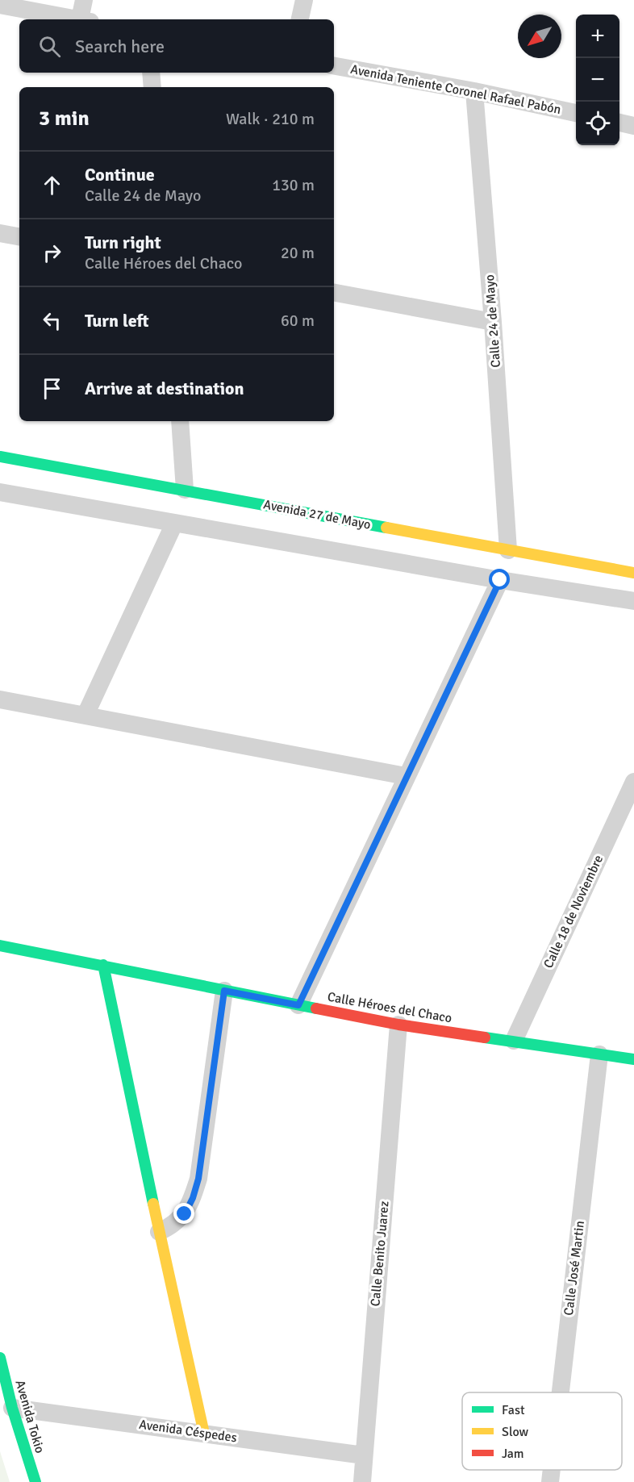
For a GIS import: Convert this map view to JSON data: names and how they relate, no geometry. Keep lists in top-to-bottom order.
{
  "streets": {
    "street": [
      "Avenida Teniente Coronel Rafael Pabón",
      "Calle 24 de Mayo",
      "Avenida 27 de Mayo",
      "Calle 18 de Noviembre",
      "Calle Héroes del Chaco",
      "Calle Benito Juarez",
      "Calle José Martin",
      "Avenida Tokio",
      "Avenida Céspedes"
    ]
  },
  "crossings": [
    ["Avenida Teniente Coronel Rafael Pabón", "Calle 24 de Mayo"],
    ["Calle 24 de Mayo", "Avenida 27 de Mayo"],
    ["Calle 18 de Noviembre", "Calle Héroes del Chaco"],
    ["Calle Héroes del Chaco", "Calle Benito Juarez"],
    ["Calle Héroes del Chaco", "Calle José Martin"],
    ["Calle Benito Juarez", "Avenida Céspedes"],
    ["Avenida Tokio", "Avenida Céspedes"]
  ],
  "legend": ["Fast", "Slow", "Jam"],
  "north": "bottom left",
  "page": {
    "map_buttons": ["+", "−"],
    "search": "Search here",
    "heading": ["3 min", "Walk · 210 m"],
    "list": [
      ["Continue", "Calle 24 de Mayo", "130 m"],
      ["Turn right", "Calle Héroes del Chaco", "20 m"],
      ["Turn left", "60 m"],
      "Arrive at destination"
    ]
  }
}
